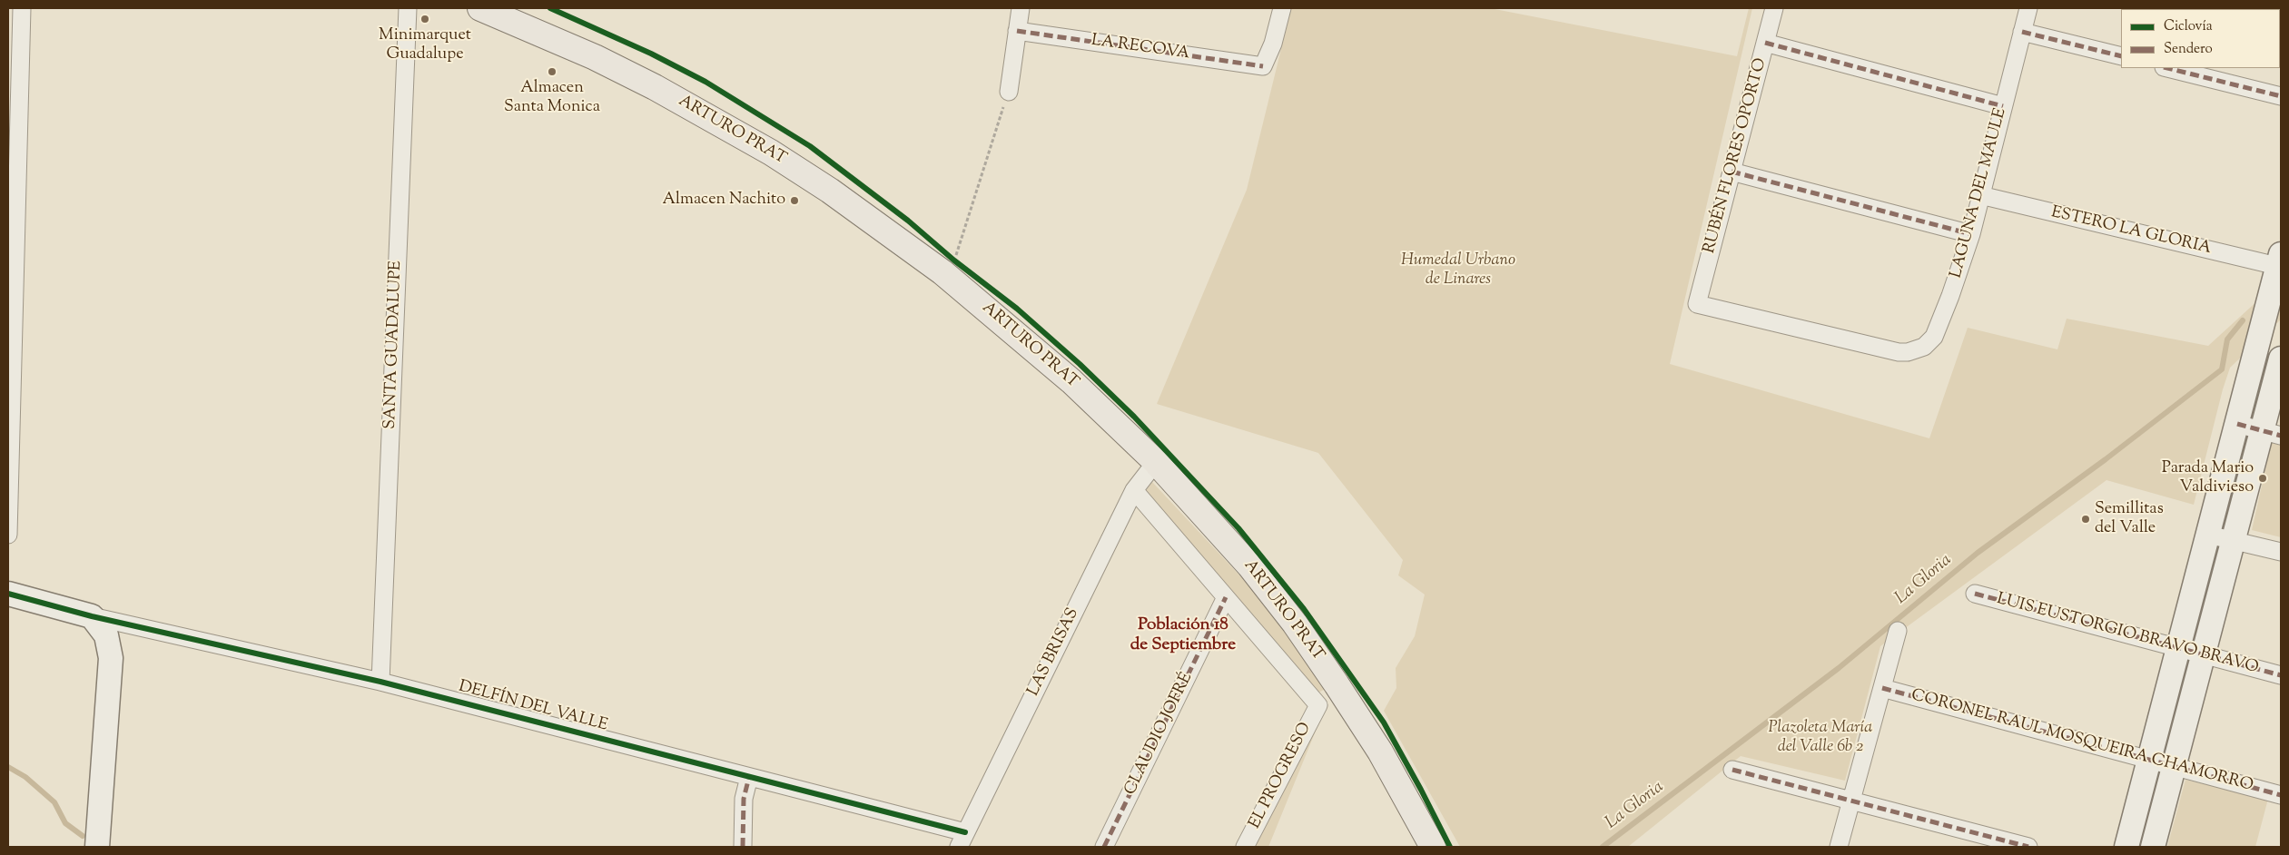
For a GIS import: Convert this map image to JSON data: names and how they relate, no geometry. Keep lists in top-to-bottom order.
{
  "streets": {
    "main road": ["ARTURO PRAT"],
    "street": [
      "LA RECOVA",
      "RUBÉN FLORES OPORTO",
      "LAGUNA DEL MAULE",
      "ESTERO LA GLORIA",
      "SANTA GUADALUPE",
      "LUIS EUSTORGIO BRAVO BRAVO",
      "LAS BRISAS",
      "DELFÍN DEL VALLE",
      "CLAUDIO JOFRÉ",
      "CORONEL RAUL MOSQUEIRA CHAMORRO",
      "EL PROGRESO"
    ]
  },
  "crossings": [
    ["ARTURO PRAT", "LAS BRISAS"],
    ["ARTURO PRAT", "CLAUDIO JOFRÉ"],
    ["ARTURO PRAT", "EL PROGRESO"],
    ["RUBÉN FLORES OPORTO", "LAGUNA DEL MAULE"],
    ["LAGUNA DEL MAULE", "ESTERO LA GLORIA"],
    ["SANTA GUADALUPE", "DELFÍN DEL VALLE"],
    ["LAS BRISAS", "DELFÍN DEL VALLE"]
  ],
  "districts": ["Población 18 de Septiembre"],
  "water": ["La Gloria"],
  "parks": ["Humedal Urbano de Linares", "Plazoleta María del Valle 6b 2"],
  "places": [
    "Minimarquet Guadalupe",
    "Almacen Santa Monica",
    "Almacen Nachito",
    "Parada Mario Valdivieso",
    "Semillitas del Valle"
  ],
  "legend": ["Ciclovía", "Sendero"]
}
